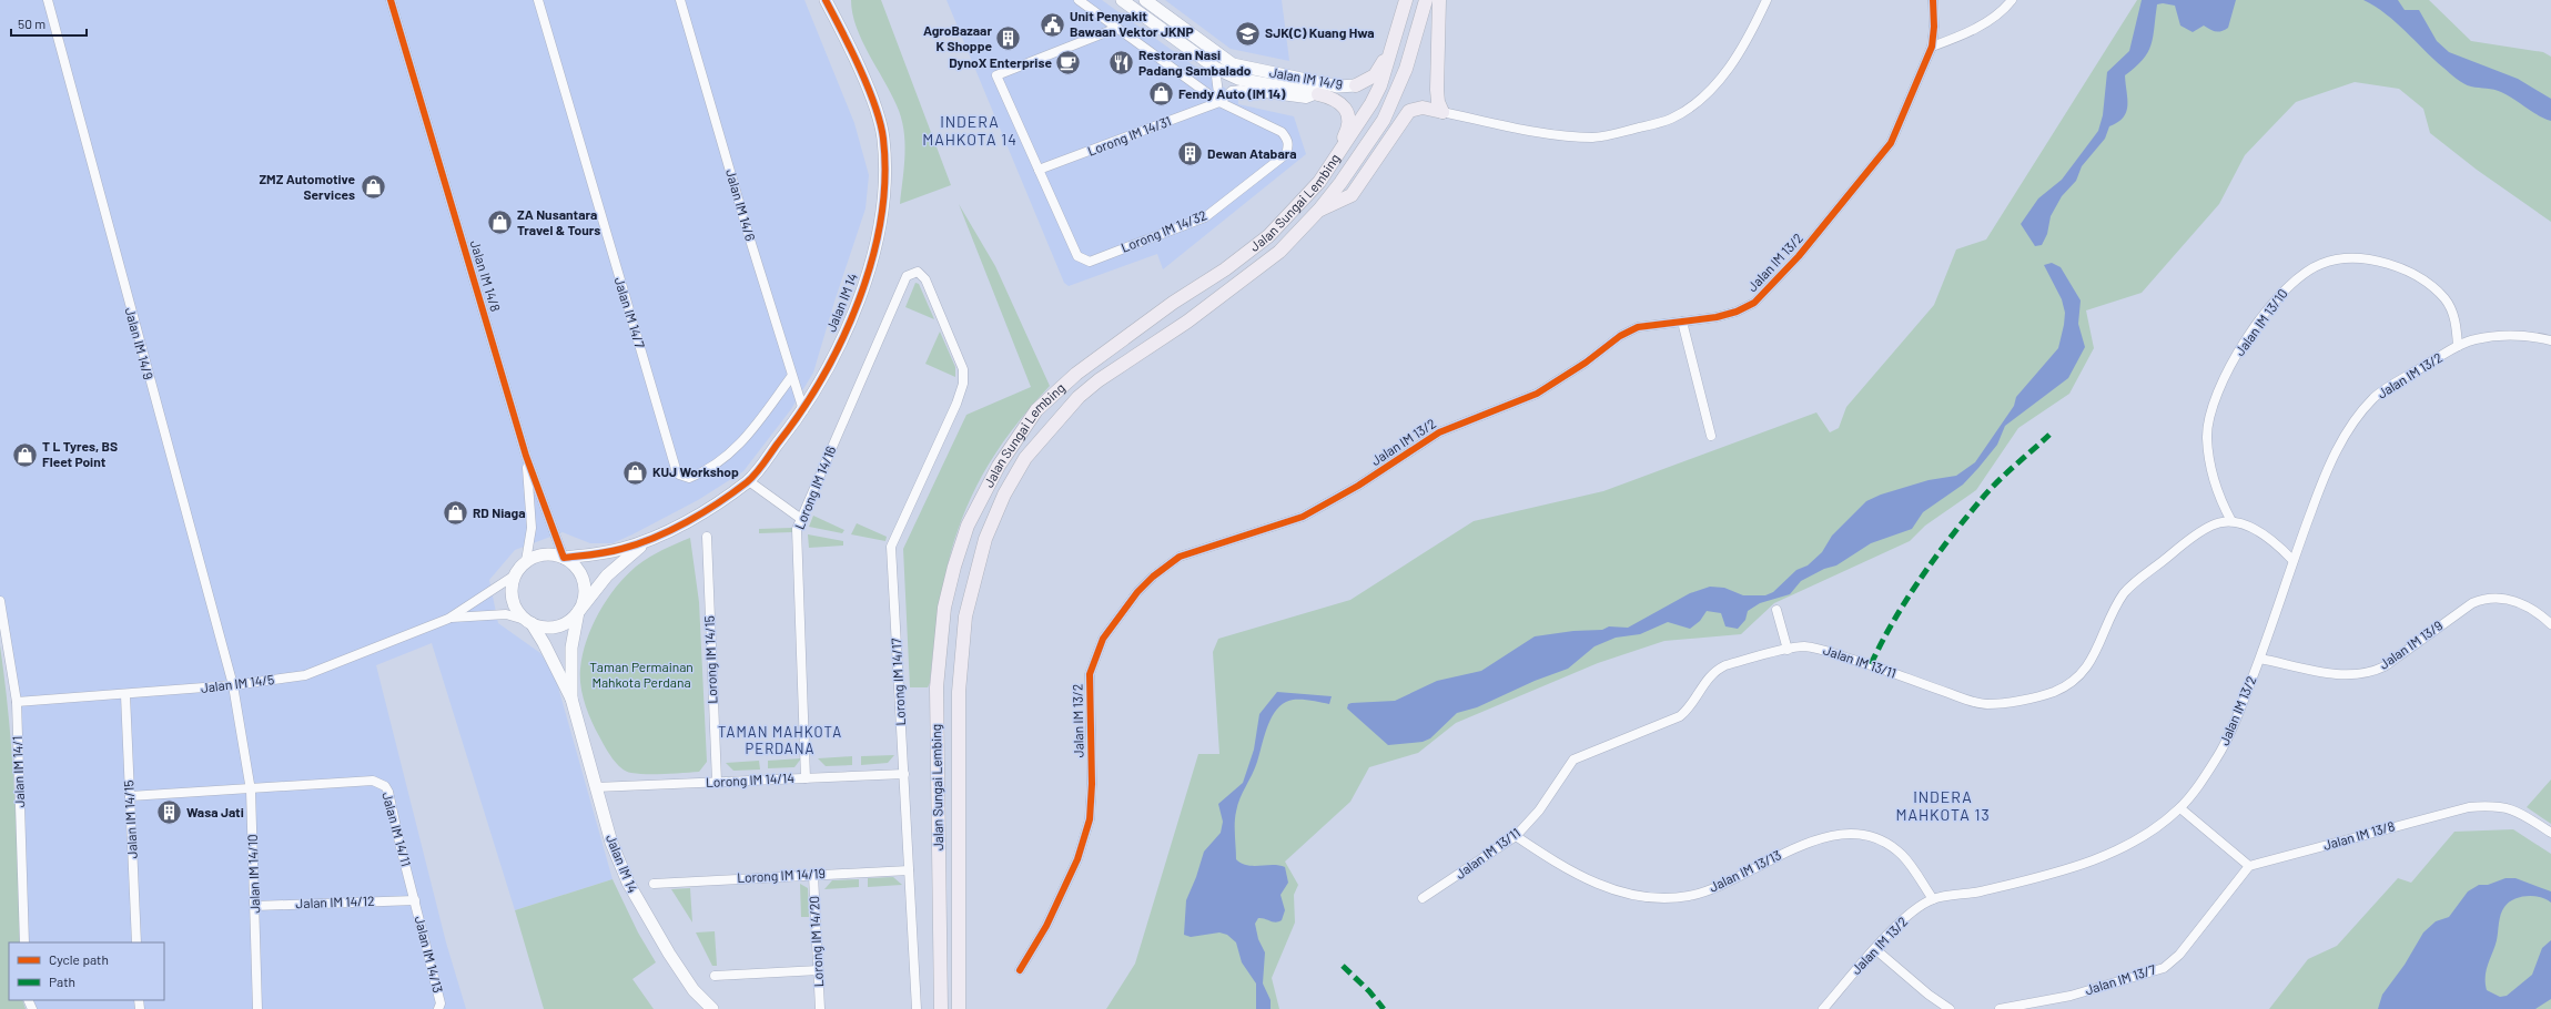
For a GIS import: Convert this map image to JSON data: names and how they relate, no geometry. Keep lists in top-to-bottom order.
{
  "streets": {
    "main road": ["Jalan Sungai Lembing"],
    "street": [
      "Jalan IM 14/9",
      "Lorong IM 14/31",
      "Jalan IM 14/6",
      "Lorong IM 14/32",
      "Jalan IM 13/2",
      "Jalan IM 14/8",
      "Jalan IM 14",
      "Jalan IM 14/7",
      "Jalan IM 13/10",
      "Lorong IM 14/16",
      "Jalan IM 13/9",
      "Lorong IM 14/15",
      "Jalan IM 13/11",
      "Lorong IM 14/17",
      "Jalan IM 14/5",
      "Jalan IM 14/1",
      "Lorong IM 14/14",
      "Jalan IM 14/15",
      "Jalan IM 14/11",
      "Jalan IM 13/8",
      "Jalan IM 13/13",
      "Jalan IM 14/10",
      "Lorong IM 14/19",
      "Jalan IM 14/12",
      "Lorong IM 14/20",
      "Jalan IM 14/13",
      "Jalan IM 13/7"
    ]
  },
  "crossings": [
    ["Jalan IM 14/9", "Lorong IM 14/31"],
    ["Jalan IM 14/9", "Jalan IM 14/5"],
    ["Jalan IM 14/9", "Jalan IM 14/10"],
    ["Lorong IM 14/31", "Lorong IM 14/32"],
    ["Jalan IM 14/6", "Jalan IM 14"],
    ["Jalan IM 14/6", "Jalan IM 14/7"],
    ["Jalan IM 13/2", "Jalan IM 13/10"],
    ["Jalan IM 13/2", "Jalan IM 13/9"],
    ["Jalan IM 13/2", "Jalan IM 13/13"],
    ["Jalan IM 14", "Lorong IM 14/14"],
    ["Jalan IM 13/10", "Jalan IM 13/11"],
    ["Lorong IM 14/16", "Lorong IM 14/17"],
    ["Lorong IM 14/16", "Lorong IM 14/14"],
    ["Lorong IM 14/15", "Lorong IM 14/14"],
    ["Jalan IM 13/11", "Jalan IM 13/13"],
    ["Lorong IM 14/17", "Lorong IM 14/14"],
    ["Lorong IM 14/17", "Lorong IM 14/19"],
    ["Jalan IM 14/5", "Jalan IM 14/1"],
    ["Jalan IM 14/5", "Jalan IM 14/15"],
    ["Jalan IM 14/5", "Jalan IM 14/10"],
    ["Jalan IM 14/11", "Jalan IM 14/10"],
    ["Jalan IM 14/11", "Jalan IM 14/12"],
    ["Jalan IM 14/11", "Jalan IM 14/13"],
    ["Jalan IM 13/8", "Jalan IM 13/7"],
    ["Jalan IM 14/10", "Jalan IM 14/12"],
    ["Lorong IM 14/19", "Lorong IM 14/20"],
    ["Jalan IM 14/12", "Jalan IM 14/13"]
  ],
  "districts": ["INDERA MAHKOTA 14", "TAMAN MAHKOTA PERDANA", "INDERA MAHKOTA 13"],
  "parks": ["Taman Permainan Mahkota Perdana"],
  "places": {
    "public building": ["Unit Penyakit Bawaan Vektor JKNP"],
    "school or university": ["SJK(C) Kuang Hwa"],
    "building": ["AgroBazaar K Shoppe", "Dewan Atabara", "Wasa Jati"],
    "cafe": ["DynoX Enterprise"],
    "restaurant": ["Restoran Nasi Padang Sambalado"],
    "shop": [
      "Fendy Auto (IM 14)",
      "ZMZ Automotive Services",
      "ZA Nusantara Travel & Tours",
      "T L Tyres, BS Fleet Point",
      "KUJ Workshop",
      "RD Niaga"
    ]
  },
  "legend": ["Cycle path", "Path"],
  "scale_bar": "50 m"
}
